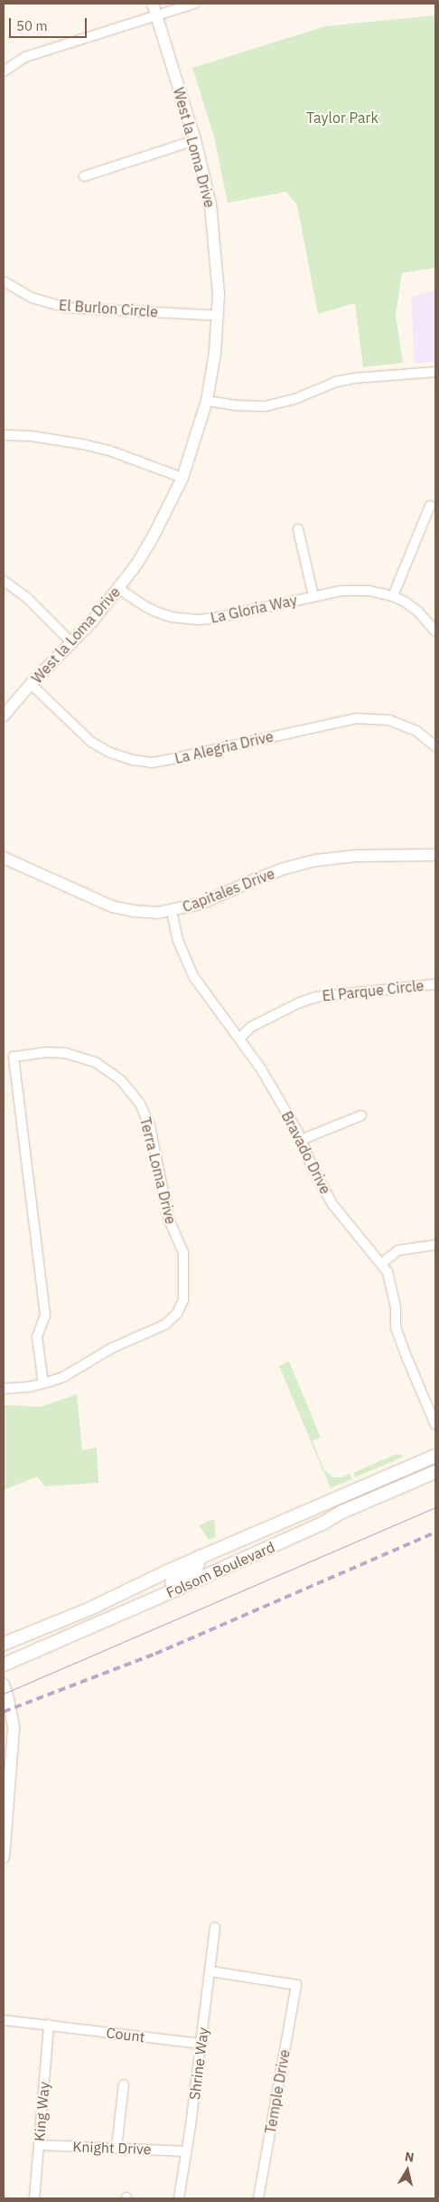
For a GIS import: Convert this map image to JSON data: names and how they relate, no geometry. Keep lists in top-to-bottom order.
{
  "streets": {
    "main road": ["Folsom Boulevard"],
    "street": [
      "West la Loma Drive",
      "El Burlon Circle",
      "La Gloria Way",
      "La Alegria Drive",
      "Capitales Drive",
      "El Parque Circle",
      "Bravado Drive",
      "Terra Loma Drive",
      "Count",
      "Shrine Way",
      "Temple Drive",
      "King Way",
      "Knight Drive"
    ]
  },
  "crossings": [
    ["West la Loma Drive", "El Burlon Circle"],
    ["West la Loma Drive", "La Gloria Way"],
    ["West la Loma Drive", "La Alegria Drive"],
    ["Capitales Drive", "Bravado Drive"],
    ["El Parque Circle", "Bravado Drive"],
    ["Count", "Shrine Way"],
    ["Count", "King Way"],
    ["Shrine Way", "Temple Drive"],
    ["Shrine Way", "Knight Drive"],
    ["King Way", "Knight Drive"]
  ],
  "parks": ["Taylor Park"],
  "scale_bar": "50 m",
  "north": "top"
}
